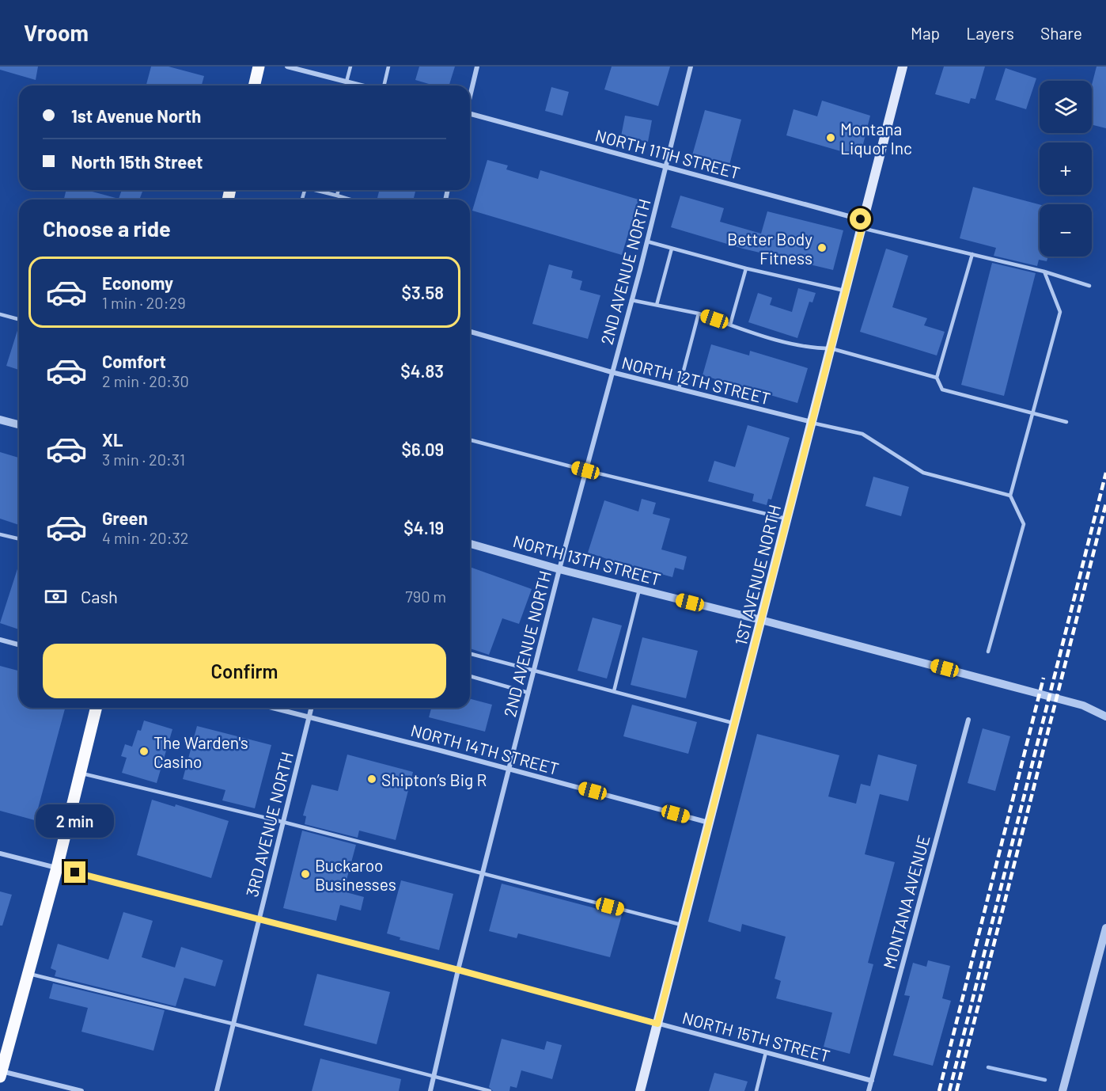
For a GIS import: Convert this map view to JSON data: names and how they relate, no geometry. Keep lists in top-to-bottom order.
{
  "streets": {
    "main road": ["1ST AVENUE NORTH"],
    "street": [
      "NORTH 11TH STREET",
      "2ND AVENUE NORTH",
      "NORTH 12TH STREET",
      "NORTH 13TH STREET",
      "NORTH 14TH STREET",
      "3RD AVENUE NORTH",
      "MONTANA AVENUE",
      "NORTH 15TH STREET"
    ]
  },
  "crossings": [
    ["NORTH 11TH STREET", "2ND AVENUE NORTH"],
    ["NORTH 11TH STREET", "1ST AVENUE NORTH"],
    ["2ND AVENUE NORTH", "NORTH 12TH STREET"],
    ["2ND AVENUE NORTH", "NORTH 13TH STREET"],
    ["2ND AVENUE NORTH", "NORTH 14TH STREET"],
    ["2ND AVENUE NORTH", "NORTH 15TH STREET"],
    ["NORTH 12TH STREET", "1ST AVENUE NORTH"],
    ["NORTH 13TH STREET", "1ST AVENUE NORTH"],
    ["1ST AVENUE NORTH", "NORTH 14TH STREET"],
    ["1ST AVENUE NORTH", "NORTH 15TH STREET"],
    ["NORTH 14TH STREET", "3RD AVENUE NORTH"],
    ["3RD AVENUE NORTH", "NORTH 15TH STREET"],
    ["MONTANA AVENUE", "NORTH 15TH STREET"]
  ],
  "places": [
    "Montana Liquor Inc",
    "Better Body Fitness",
    "The Warden's Casino",
    "Shipton’s Big R",
    "Buckaroo Businesses"
  ],
  "page": {
    "header": "Vroom",
    "nav": ["Map", "Layers", "Share"],
    "map_buttons": ["+", "−"],
    "banner": ["1st Avenue North", "North 15th Street"],
    "heading": "Choose a ride",
    "list": [
      {
        "name": "Economy",
        "note": "1 min · 20:29",
        "value": "$3.58"
      },
      {
        "name": "Comfort",
        "note": "2 min · 20:30",
        "value": "$4.83"
      },
      {
        "name": "XL",
        "note": "3 min · 20:31",
        "value": "$6.09"
      },
      {
        "name": "Green",
        "note": "4 min · 20:32",
        "value": "$4.19"
      }
    ],
    "pay": ["Cash", "790 m"],
    "buttons": "Confirm",
    "bubble": "2 min"
  }
}
